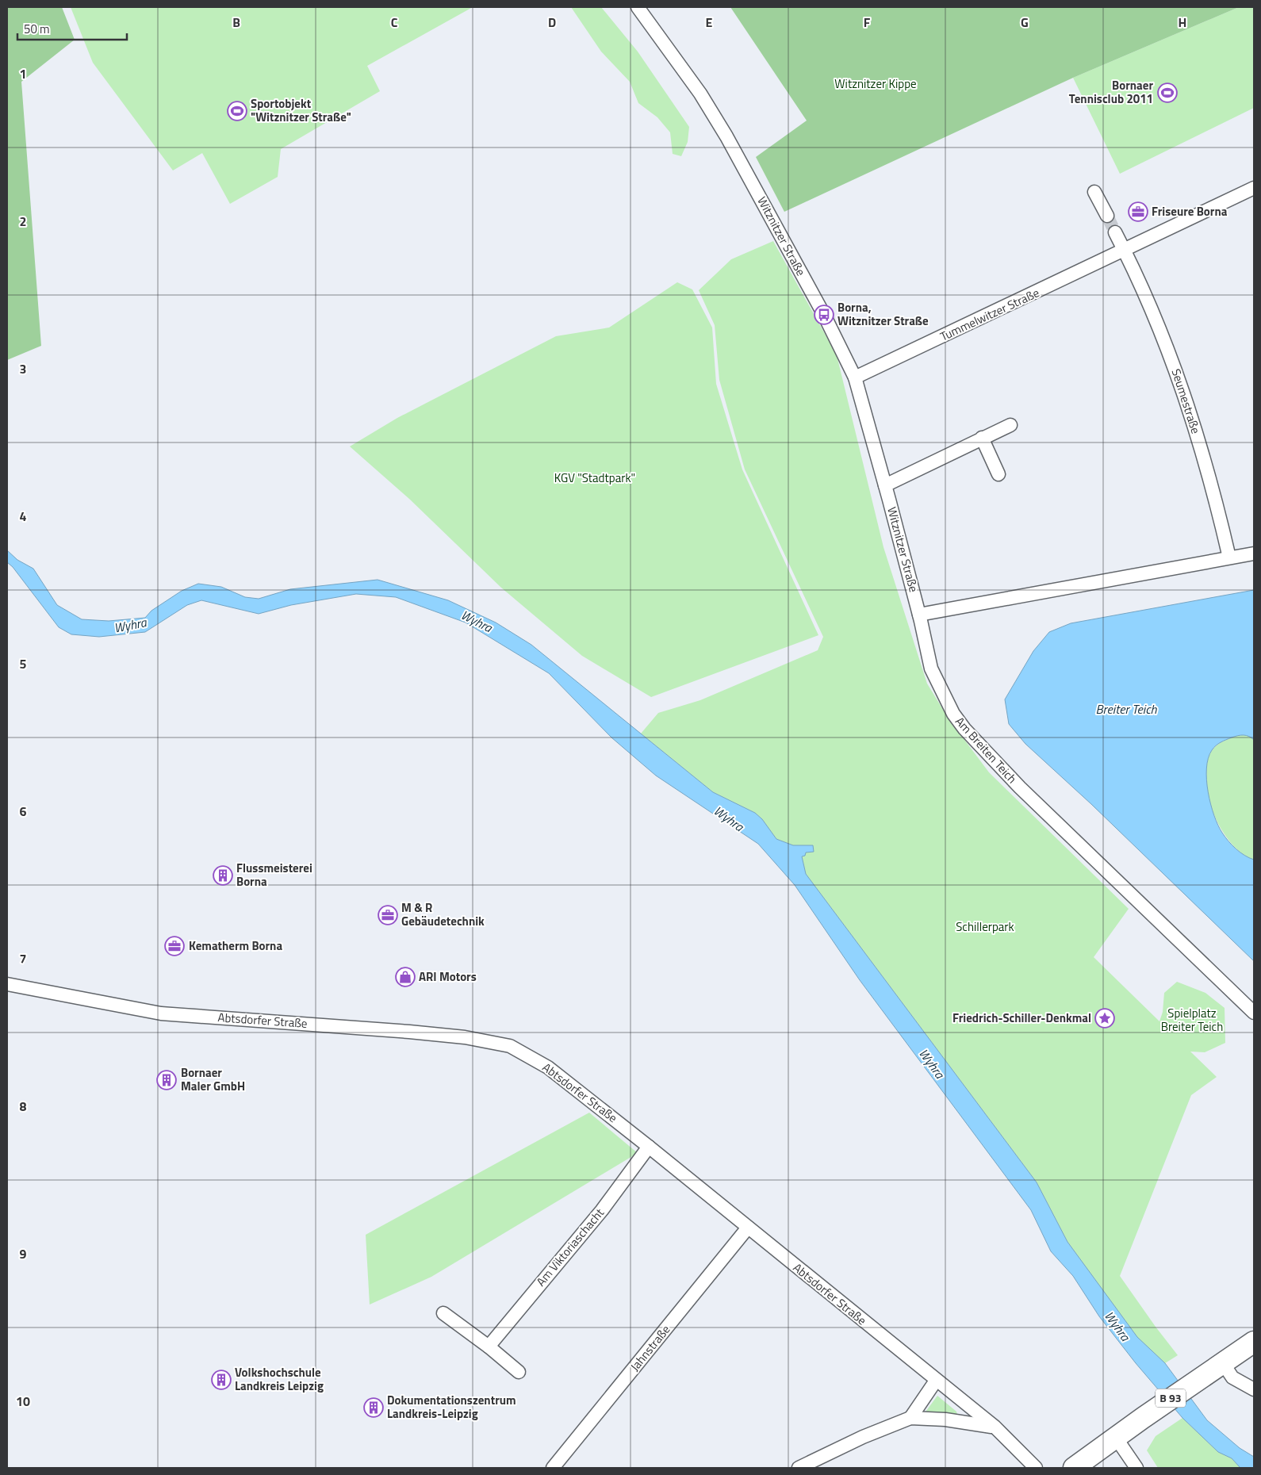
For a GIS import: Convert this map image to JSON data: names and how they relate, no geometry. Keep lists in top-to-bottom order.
{
  "streets": {
    "main road": ["B 93"],
    "street": [
      "Witznitzer Straße",
      "Tummelwitzer Straße",
      "Seumestraße",
      "Am Breiten Teich",
      "Abtsdorfer Straße",
      "Am Viktoriaschacht",
      "Jahnstraße"
    ]
  },
  "crossings": [
    ["Witznitzer Straße", "Tummelwitzer Straße"],
    ["Witznitzer Straße", "Am Breiten Teich"],
    ["Tummelwitzer Straße", "Seumestraße"],
    ["Abtsdorfer Straße", "Am Viktoriaschacht"],
    ["Abtsdorfer Straße", "Jahnstraße"]
  ],
  "water": ["Wyhra", "Breiter Teich"],
  "parks": [
    "Witznitzer Kippe",
    "KGV \"Stadtpark\"",
    "Schillerpark",
    "Spielplatz Breiter Teich"
  ],
  "places": {
    "sports": ["Bornaer Tennisclub 2011", "Sportobjekt \"Witznitzer Straße\""],
    "office": ["Friseure Borna", "M & R Gebäudetechnik", "Kematherm Borna"],
    "bus stop": ["Borna, Witznitzer Straße"],
    "building": [
      "Flussmeisterei Borna",
      "Bornaer Maler GmbH",
      "Volkshochschule Landkreis Leipzig",
      "Dokumentationszentrum Landkreis-Leipzig"
    ],
    "shop": ["ARI Motors"],
    "place": ["Friedrich-Schiller-Denkmal"]
  },
  "scale_bar": "50 m",
  "grid": {
    "columns": [
      "B",
      "C",
      "D",
      "E",
      "F",
      "G",
      "H"
    ],
    "rows": [
      "1",
      "2",
      "3",
      "4",
      "5",
      "6",
      "7",
      "8",
      "9",
      "10"
    ]
  }
}
